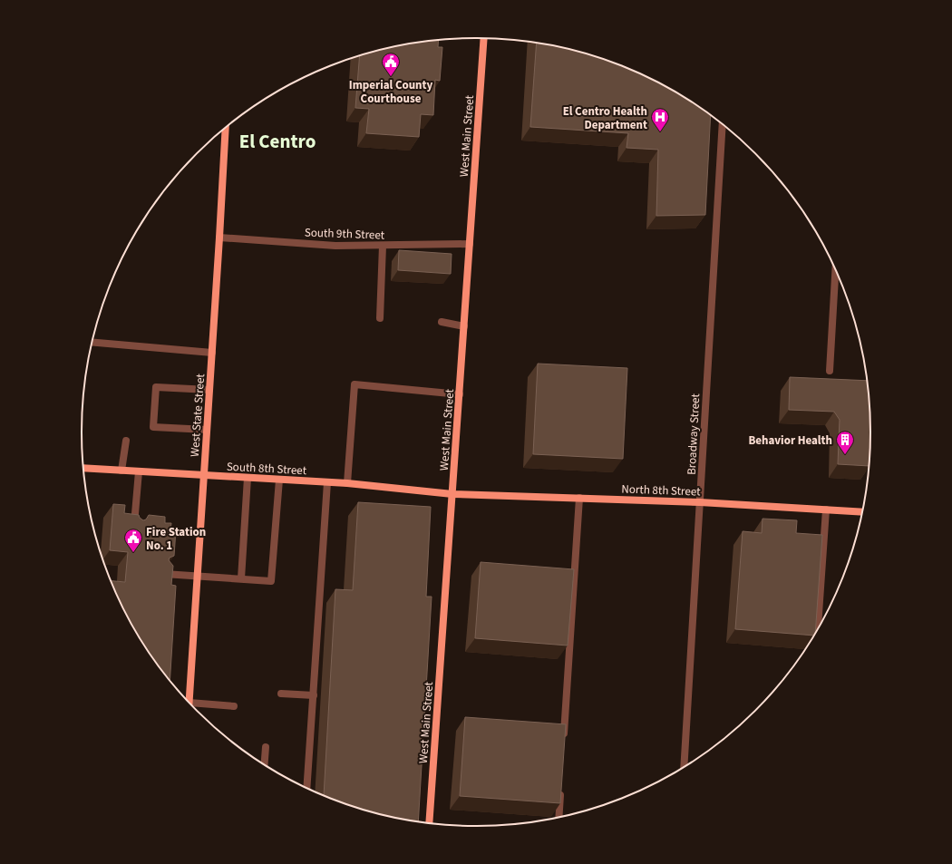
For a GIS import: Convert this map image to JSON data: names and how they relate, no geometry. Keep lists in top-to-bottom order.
{
  "streets": {
    "street": [
      "West Main Street",
      "South 9th Street",
      "West State Street",
      "Broadway Street",
      "South 8th Street",
      "North 8th Street"
    ]
  },
  "crossings": [
    ["West Main Street", "South 9th Street"],
    ["West Main Street", "South 8th Street"],
    ["West Main Street", "North 8th Street"],
    ["South 9th Street", "West State Street"],
    ["West State Street", "South 8th Street"],
    ["Broadway Street", "North 8th Street"],
    ["South 8th Street", "North 8th Street"]
  ],
  "districts": ["El Centro"],
  "places": {
    "public building": ["Imperial County Courthouse", "Fire Station No. 1"],
    "hospital": ["El Centro Health Department"],
    "building": ["Behavior Health"]
  }
}
